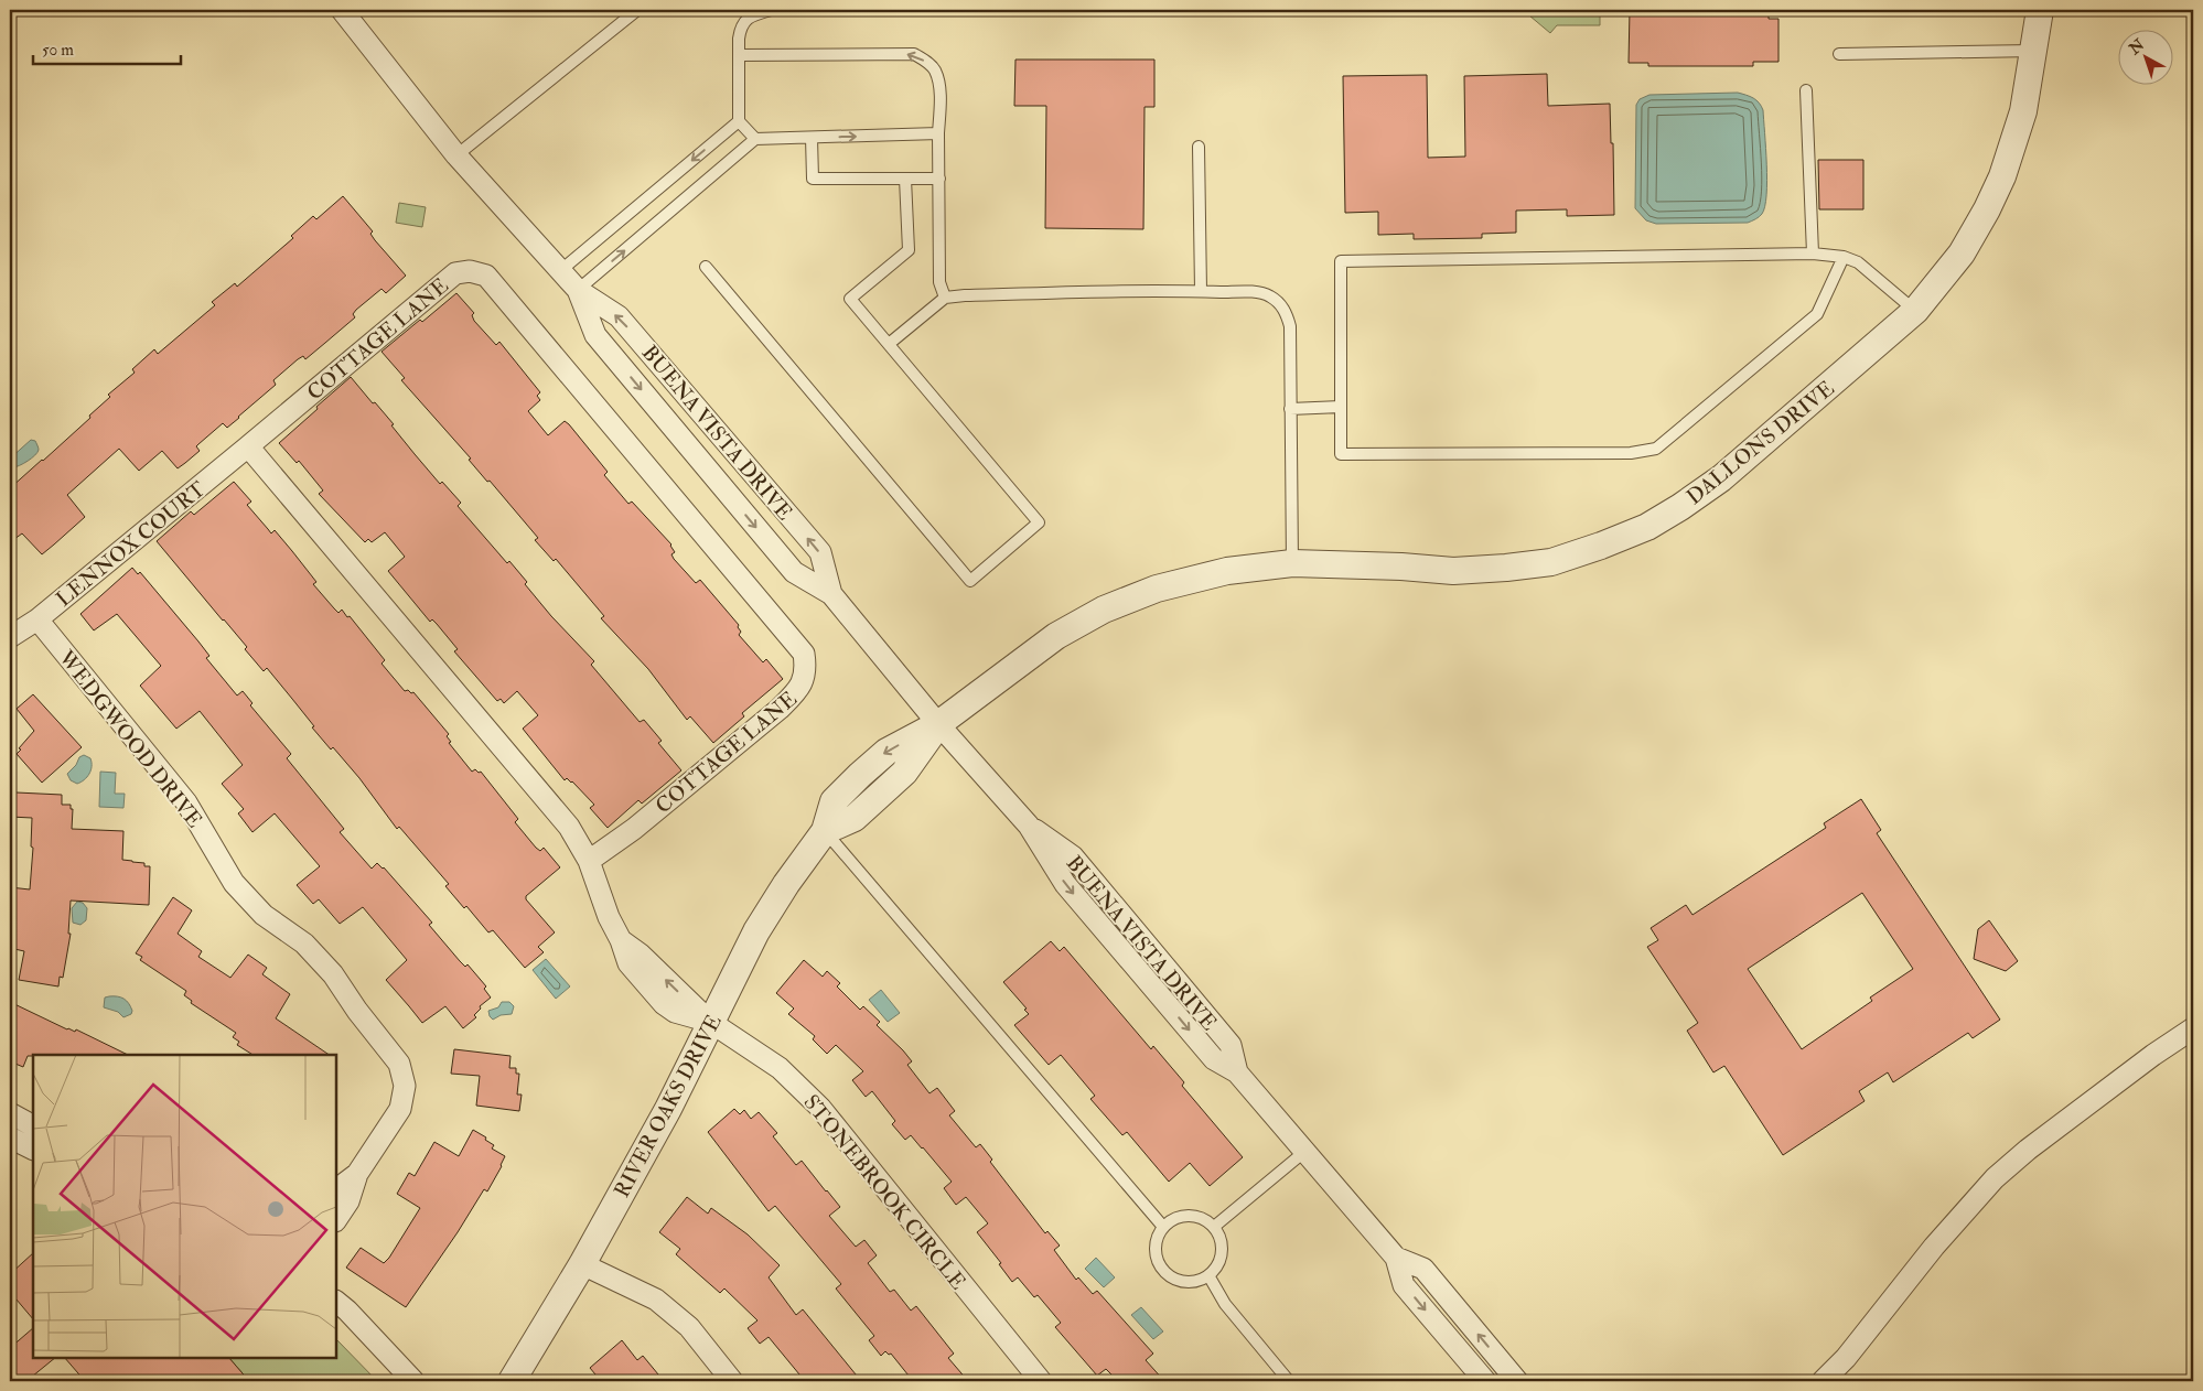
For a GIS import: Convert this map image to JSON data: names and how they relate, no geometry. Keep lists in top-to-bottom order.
{
  "streets": {
    "street": [
      "COTTAGE LANE",
      "BUENA VISTA DRIVE",
      "DALLONS DRIVE",
      "LENNOX COURT",
      "WEDGWOOD DRIVE",
      "RIVER OAKS DRIVE",
      "STONEBROOK CIRCLE"
    ]
  },
  "crossings": [
    ["COTTAGE LANE", "LENNOX COURT"],
    ["BUENA VISTA DRIVE", "DALLONS DRIVE"],
    ["BUENA VISTA DRIVE", "RIVER OAKS DRIVE"],
    ["DALLONS DRIVE", "RIVER OAKS DRIVE"],
    ["LENNOX COURT", "WEDGWOOD DRIVE"],
    ["RIVER OAKS DRIVE", "STONEBROOK CIRCLE"]
  ],
  "scale_bar": "50 m",
  "north": "top left"
}
